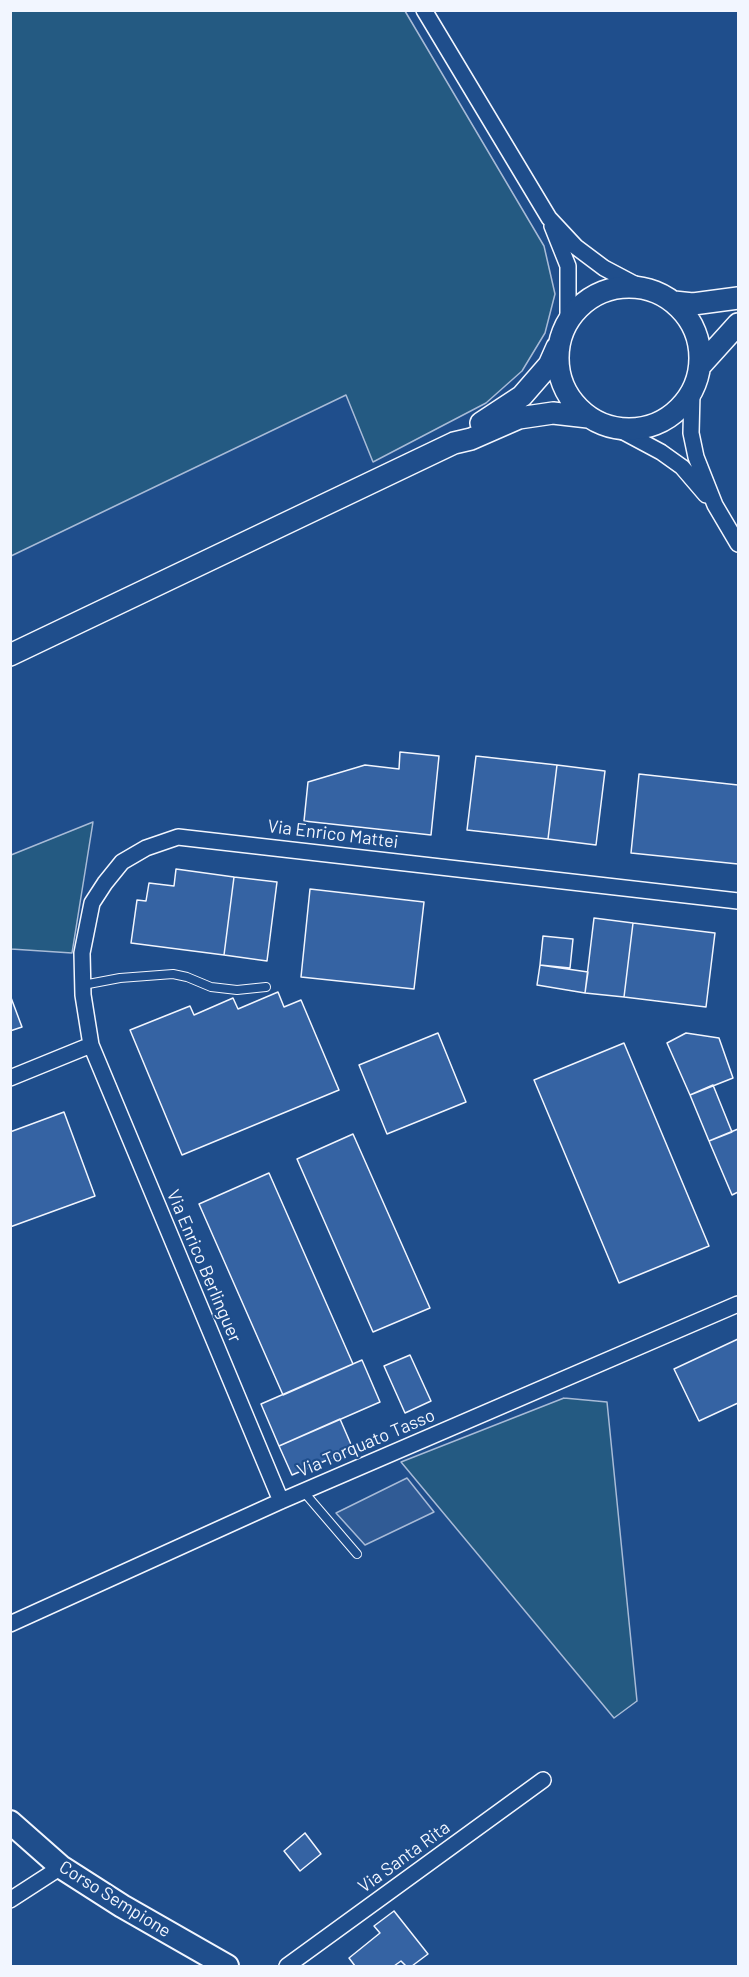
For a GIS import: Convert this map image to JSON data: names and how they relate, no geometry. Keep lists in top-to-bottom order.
{
  "streets": {
    "main road": ["Corso Sempione"],
    "street": [
      "Via Enrico Mattei",
      "Via Enrico Berlinguer",
      "Via Torquato Tasso",
      "Via Santa Rita"
    ]
  },
  "crossings": [
    ["Via Enrico Mattei", "Via Enrico Berlinguer"],
    ["Via Enrico Berlinguer", "Via Torquato Tasso"]
  ]
}
